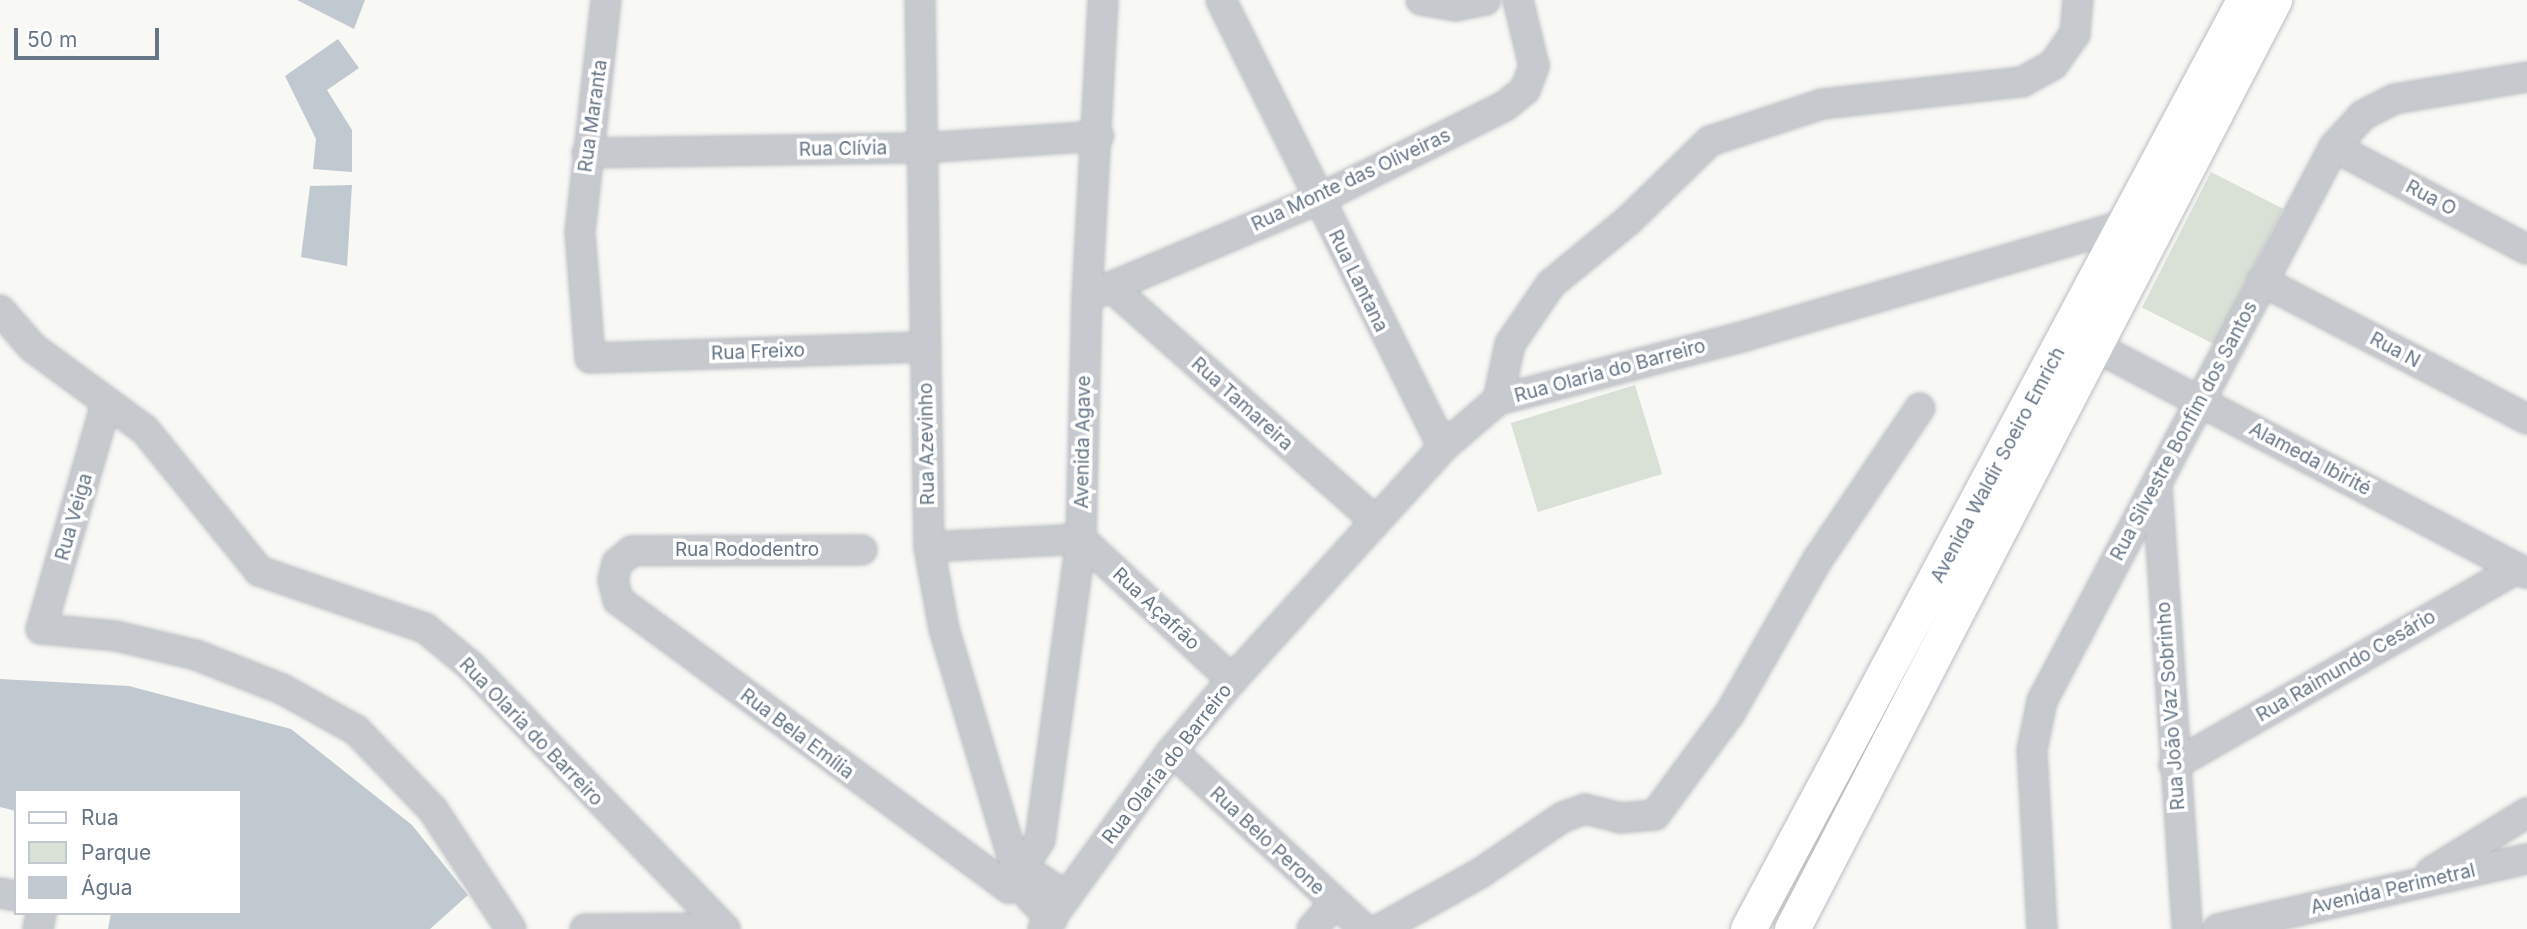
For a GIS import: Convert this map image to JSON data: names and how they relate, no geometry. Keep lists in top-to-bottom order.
{
  "streets": {
    "main road": ["Avenida Waldir Soeiro Emrich"],
    "street": [
      "Rua Maranta",
      "Rua Clívia",
      "Rua Monte das Oliveiras",
      "Rua O",
      "Rua Lantana",
      "Rua N",
      "Rua Freixo",
      "Rua Olaria do Barreiro",
      "Rua Tamareira",
      "Rua Silvestre Bonfim dos Santos",
      "Avenida Agave",
      "Rua Azevinho",
      "Alameda Ibirité",
      "Rua Veiga",
      "Rua Rododentro",
      "Rua Açafrão",
      "Rua Raimundo Cesário",
      "Rua João Vaz Sobrinho",
      "Rua Bela Emília",
      "Rua Belo Perone",
      "Avenida Perimetral"
    ]
  },
  "crossings": [
    ["Rua Maranta", "Rua Clívia"],
    ["Rua Maranta", "Rua Freixo"],
    ["Rua Clívia", "Avenida Agave"],
    ["Rua Clívia", "Rua Azevinho"],
    ["Rua Monte das Oliveiras", "Rua Lantana"],
    ["Rua Monte das Oliveiras", "Rua Tamareira"],
    ["Rua Monte das Oliveiras", "Avenida Agave"],
    ["Rua O", "Rua Silvestre Bonfim dos Santos"],
    ["Rua Lantana", "Rua Olaria do Barreiro"],
    ["Rua N", "Rua Silvestre Bonfim dos Santos"],
    ["Rua Freixo", "Rua Azevinho"],
    ["Rua Olaria do Barreiro", "Rua Tamareira"],
    ["Rua Olaria do Barreiro", "Avenida Waldir Soeiro Emrich"],
    ["Rua Olaria do Barreiro", "Rua Veiga"],
    ["Rua Olaria do Barreiro", "Rua Açafrão"],
    ["Rua Olaria do Barreiro", "Rua Belo Perone"],
    ["Rua Tamareira", "Avenida Agave"],
    ["Rua Silvestre Bonfim dos Santos", "Alameda Ibirité"],
    ["Rua Silvestre Bonfim dos Santos", "Rua João Vaz Sobrinho"],
    ["Avenida Agave", "Rua Azevinho"],
    ["Avenida Agave", "Rua Açafrão"],
    ["Avenida Agave", "Rua Bela Emília"],
    ["Rua Azevinho", "Rua Bela Emília"],
    ["Alameda Ibirité", "Avenida Waldir Soeiro Emrich"],
    ["Alameda Ibirité", "Rua Raimundo Cesário"],
    ["Rua Rododentro", "Rua Bela Emília"],
    ["Rua Raimundo Cesário", "Rua João Vaz Sobrinho"]
  ],
  "legend": ["Rua", "Parque", "Água"],
  "scale_bar": "50 m"
}
